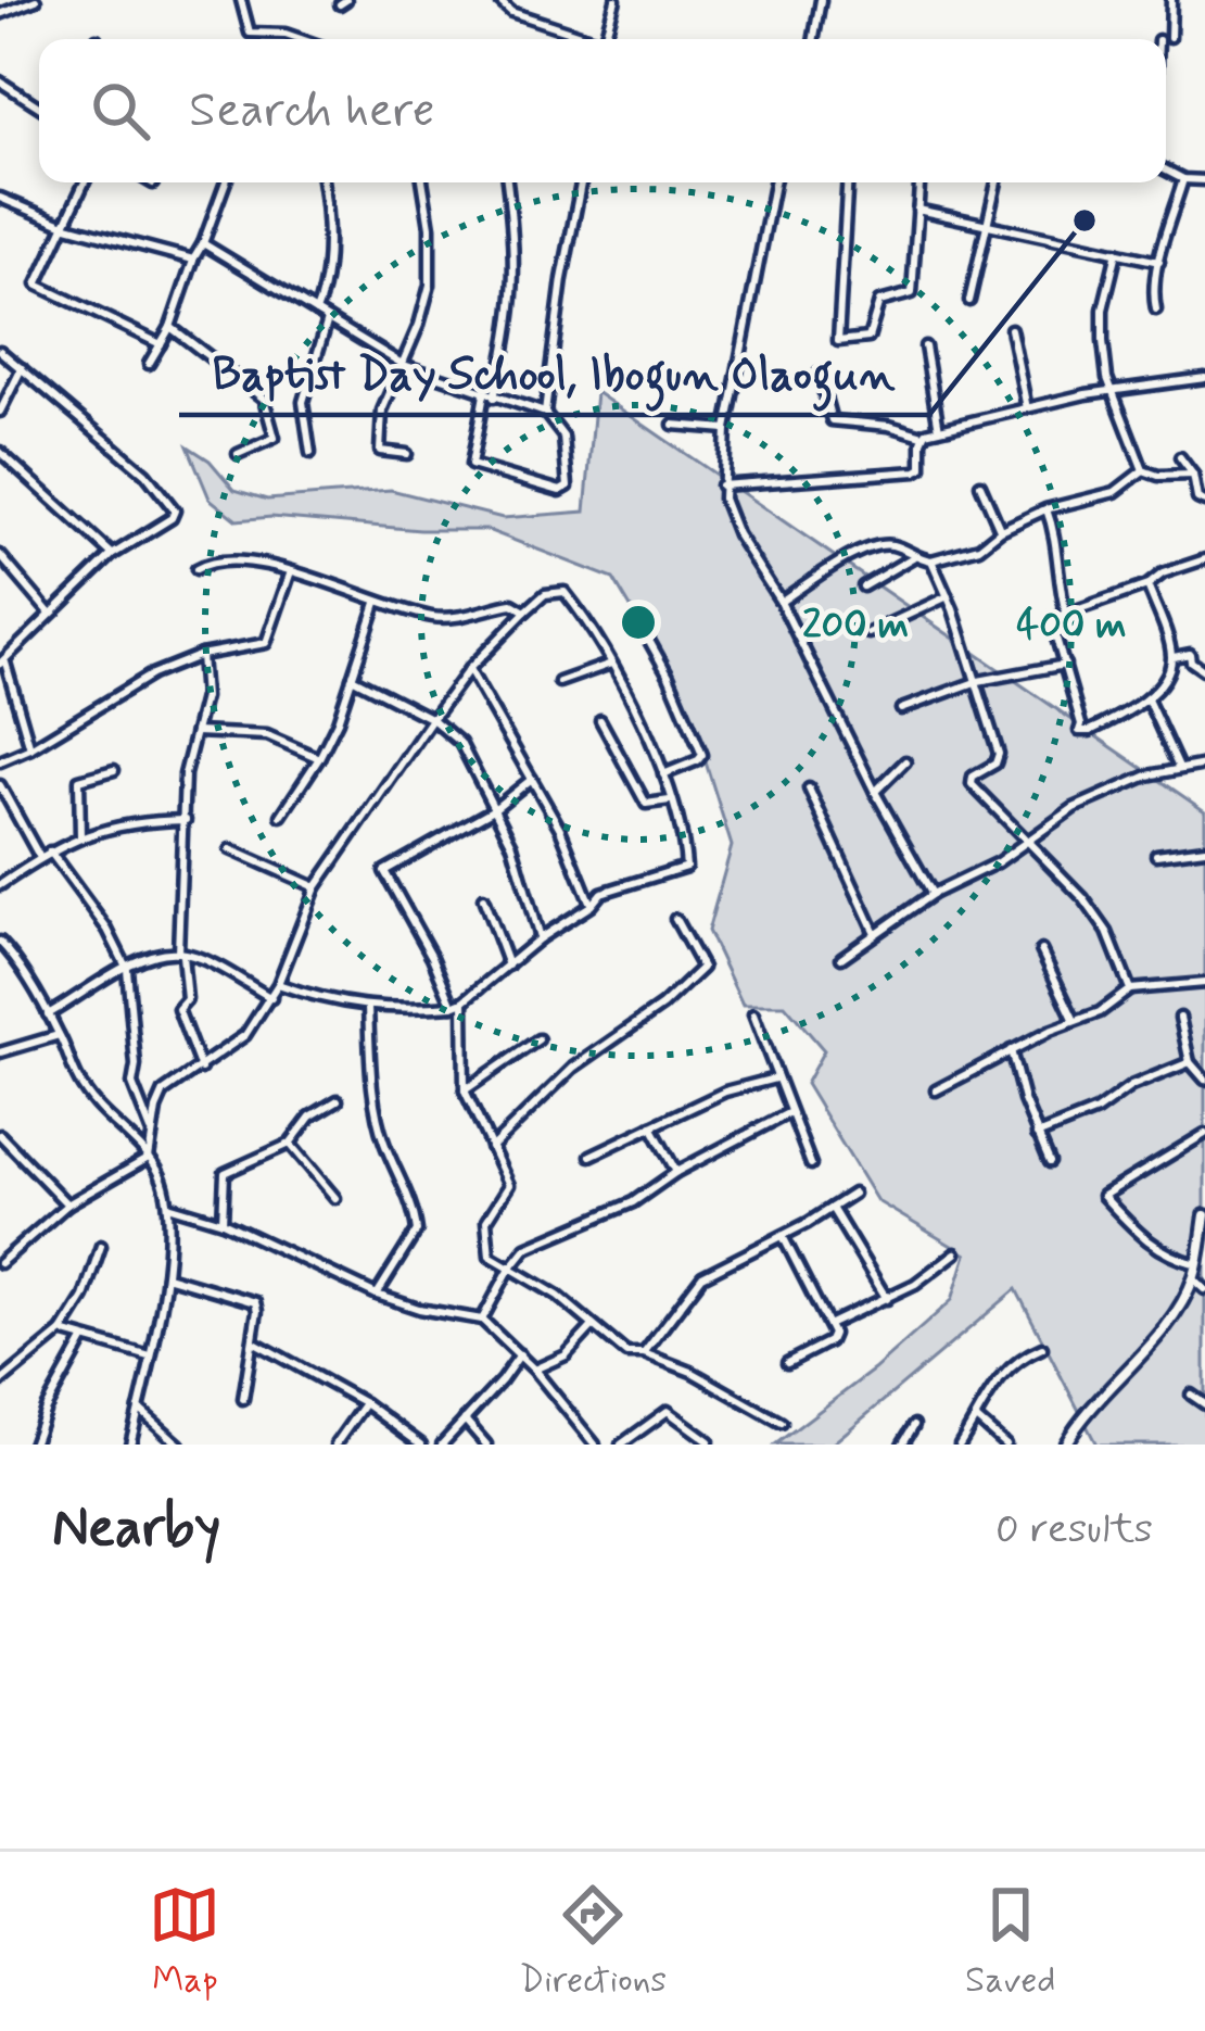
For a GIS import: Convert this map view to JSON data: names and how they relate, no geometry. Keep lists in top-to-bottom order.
{
  "places": ["Baptist Day School, Ibogun Olaogun"],
  "page": {
    "search": "Search here",
    "heading": ["Nearby", "0 results"],
    "nav": ["Map", "Directions", "Saved"]
  },
  "rings": ["200 m", "400 m"]
}
